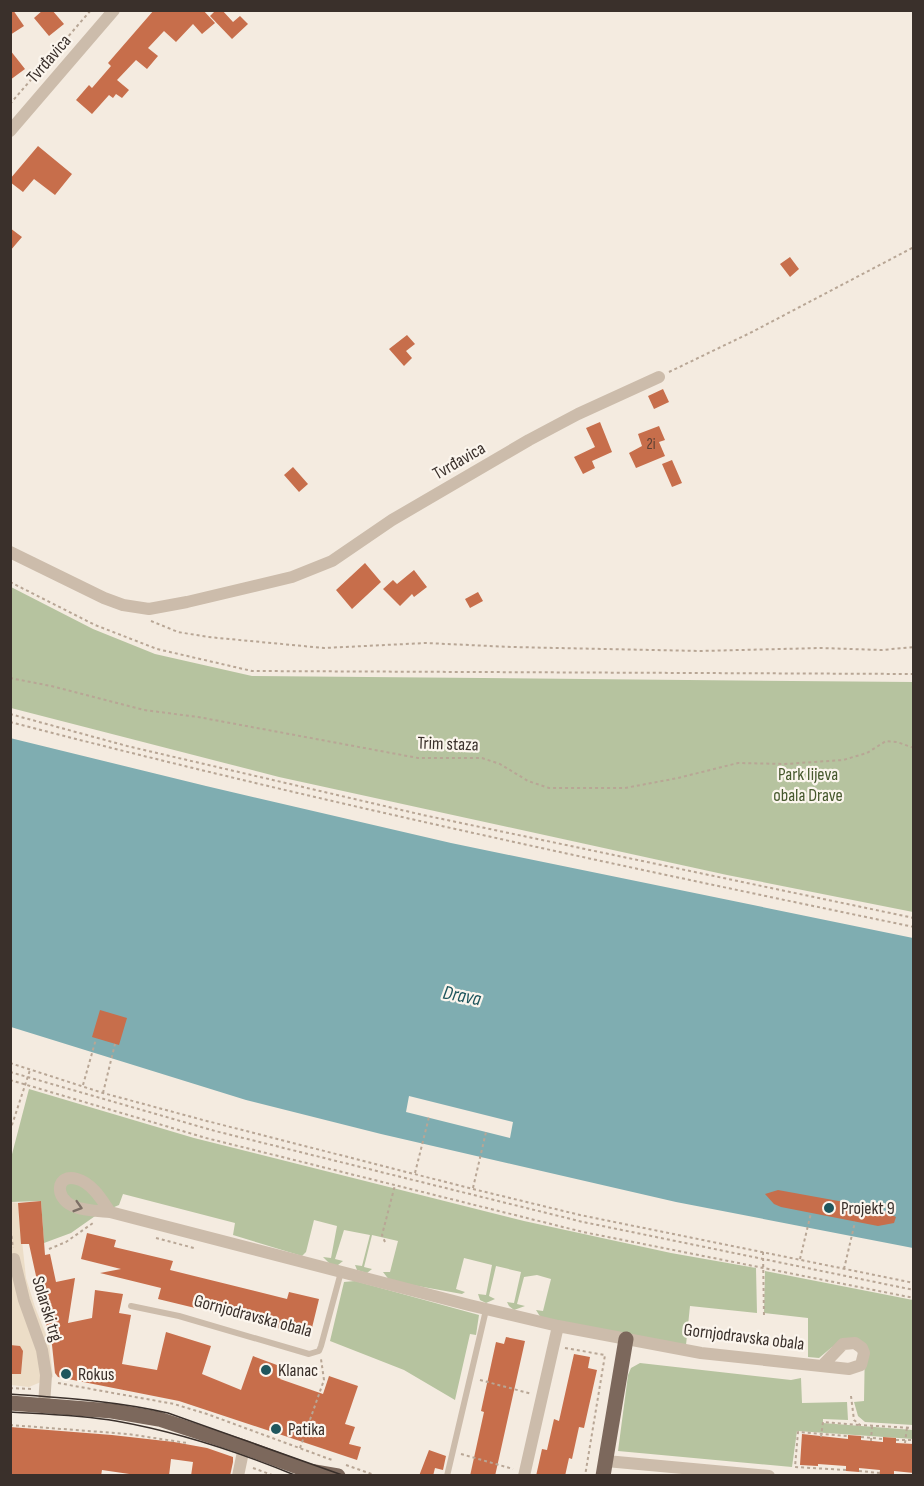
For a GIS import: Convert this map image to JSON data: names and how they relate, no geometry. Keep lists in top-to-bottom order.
{
  "streets": {
    "street": ["Tvrđavica", "Solarski trg", "Gornjodravska obala"],
    "path": ["Trim staza"]
  },
  "water": ["Drava"],
  "parks": ["Park lijeva obala Drave"],
  "places": [
    "Projekt 9",
    "Klanac",
    "Rokus",
    "Patika"
  ],
  "house_numbers": ["2i"]
}
